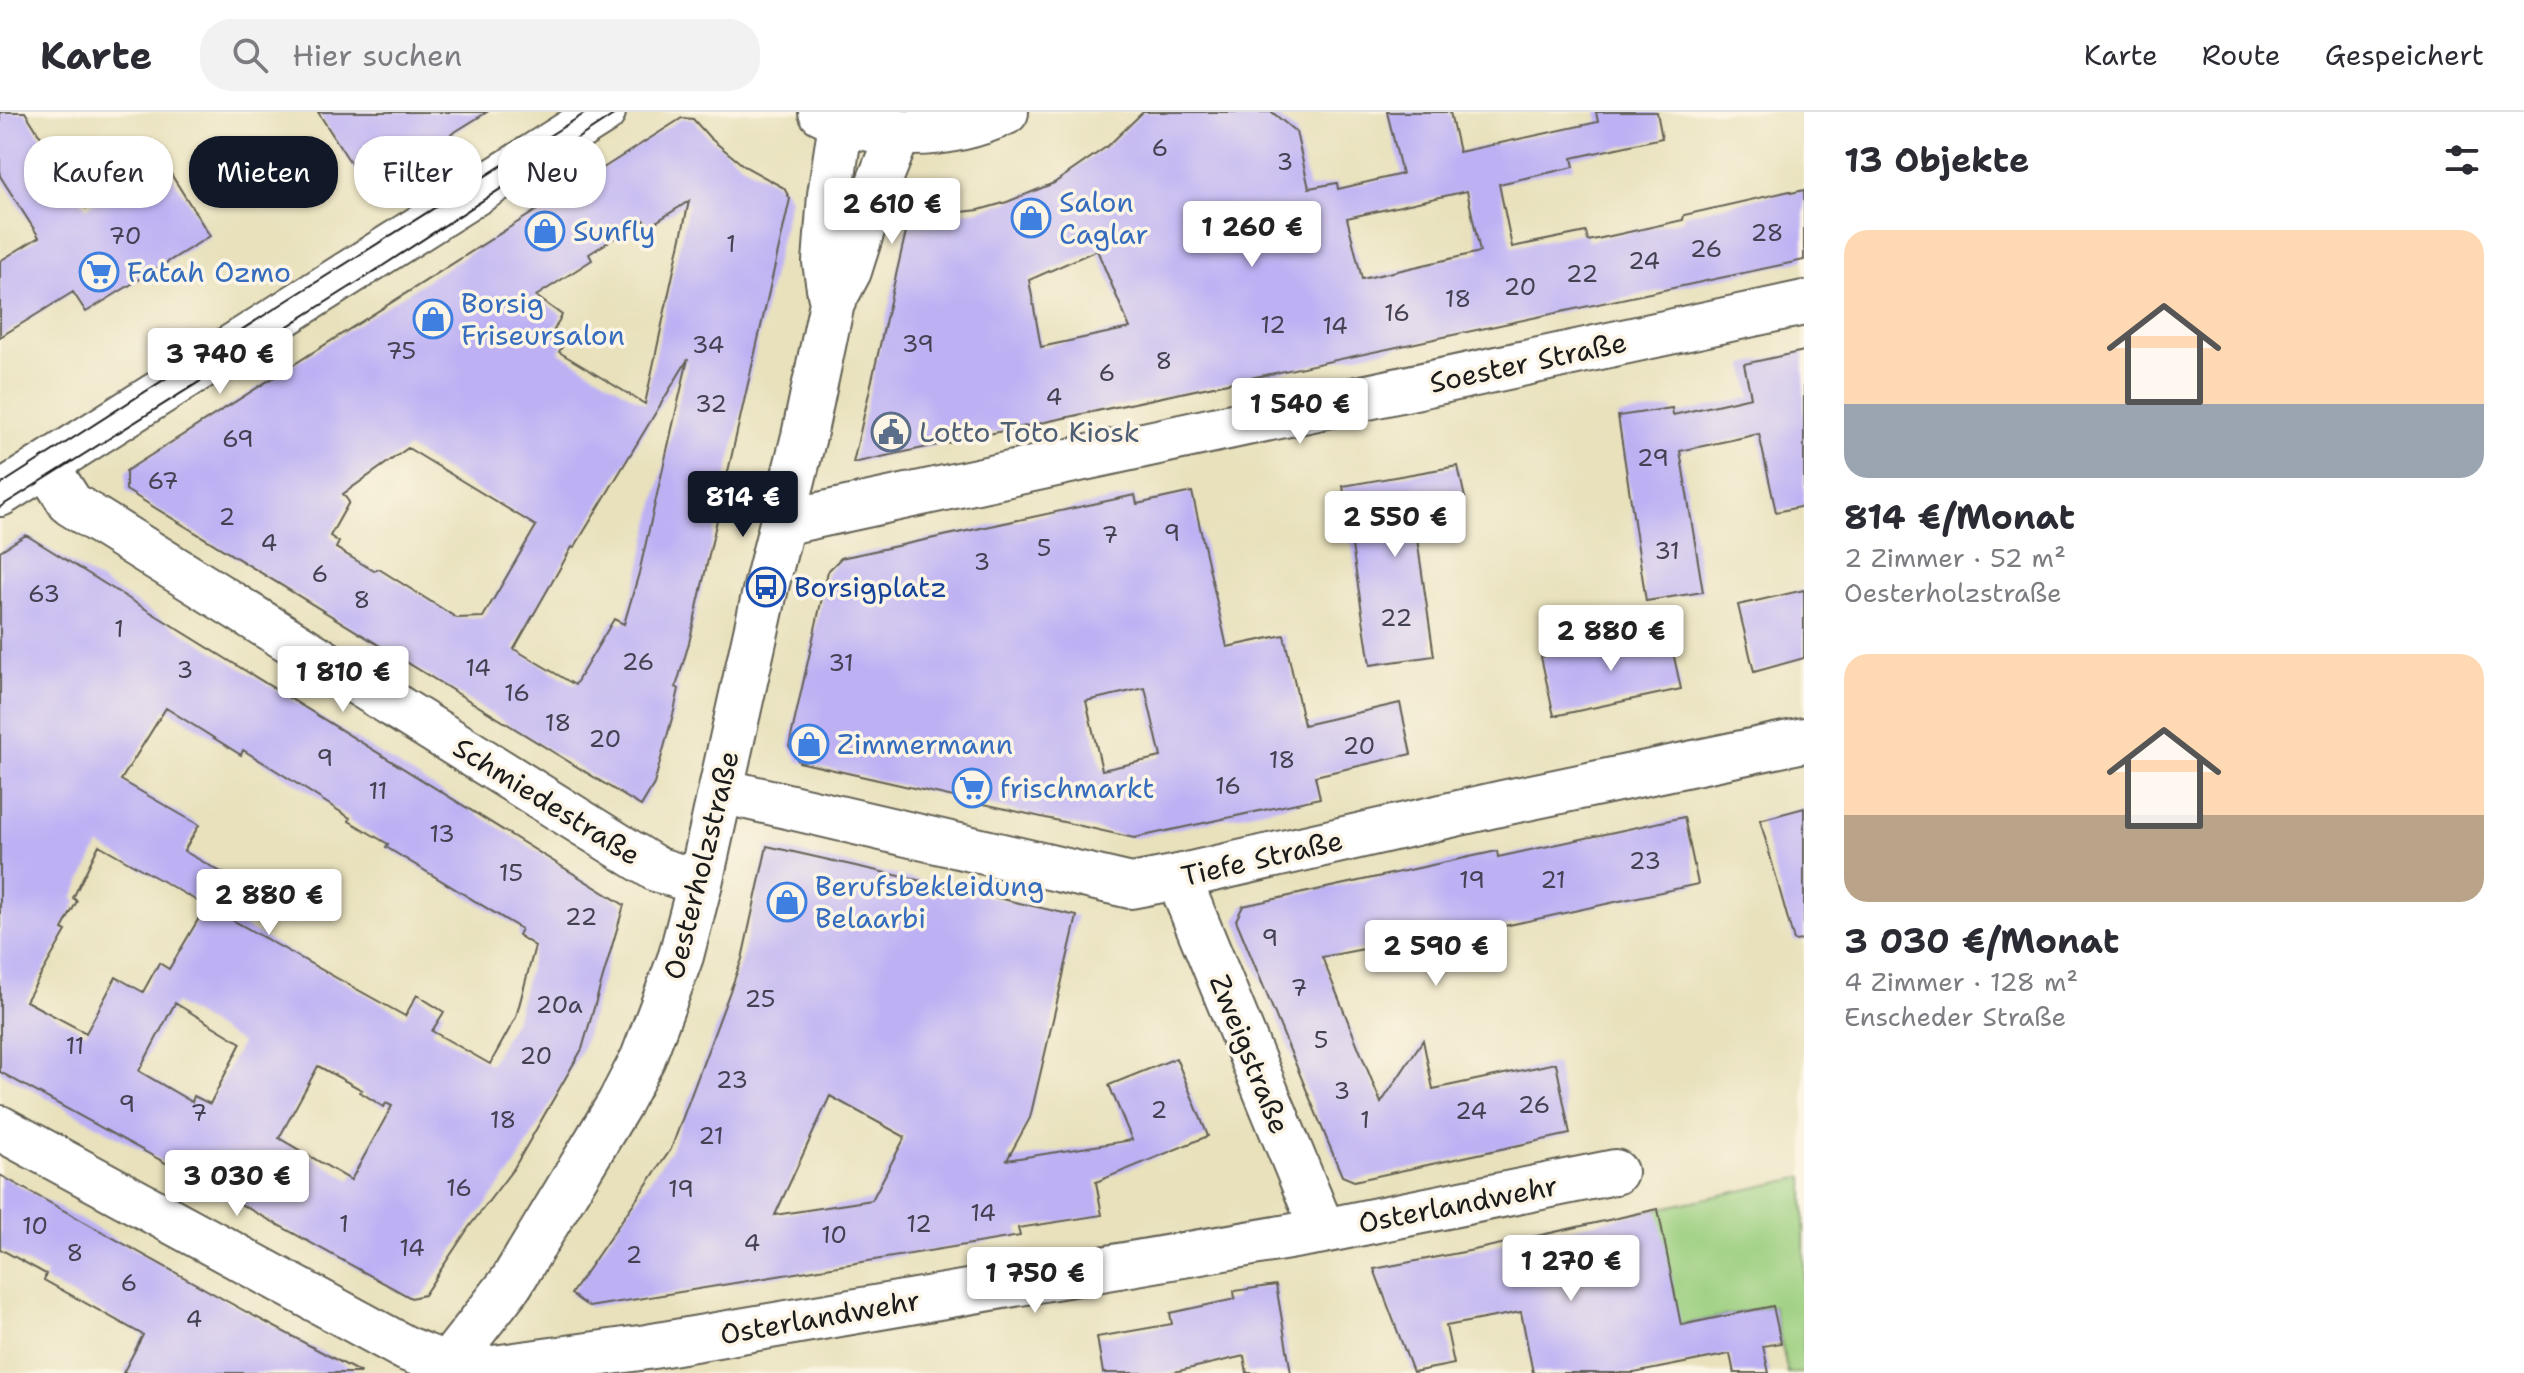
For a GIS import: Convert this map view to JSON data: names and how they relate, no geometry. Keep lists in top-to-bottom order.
{
  "streets": {
    "street": [
      "Soester Straße",
      "Schmiedestraße",
      "Tiefe Straße",
      "Oesterholzstraße",
      "Zweigstraße",
      "Osterlandwehr"
    ]
  },
  "crossings": [
    ["Soester Straße", "Oesterholzstraße"],
    ["Schmiedestraße", "Oesterholzstraße"],
    ["Tiefe Straße", "Oesterholzstraße"],
    ["Tiefe Straße", "Zweigstraße"],
    ["Oesterholzstraße", "Osterlandwehr"],
    ["Zweigstraße", "Osterlandwehr"]
  ],
  "places": {
    "shop": [
      "Salon Caglar",
      "Sunfly",
      "Borsig Friseursalon",
      "Zimmermann",
      "Berufsbekleidung Belaarbi"
    ],
    "supermarket": ["Fatah Ozmo", "frischmarkt"],
    "public building": ["Lotto Toto Kiosk"],
    "bus stop": ["Borsigplatz"]
  },
  "house_numbers": [
    "6",
    "3",
    "28",
    "70",
    "1",
    "26",
    "24",
    "22",
    "20",
    "18",
    "16",
    "12",
    "14",
    "39",
    "34",
    "75",
    "8",
    "6",
    "4",
    "32",
    "69",
    "29",
    "67",
    "2",
    "9",
    "7",
    "4",
    "5",
    "31",
    "3",
    "6",
    "63",
    "8",
    "22",
    "1",
    "26",
    "31",
    "14",
    "3",
    "16",
    "18",
    "20",
    "20",
    "9",
    "18",
    "16",
    "11",
    "13",
    "23",
    "15",
    "19",
    "21",
    "22",
    "9",
    "7",
    "25",
    "20a",
    "5",
    "11",
    "20",
    "23",
    "3",
    "9",
    "26",
    "2",
    "24",
    "7",
    "18",
    "1",
    "21",
    "16",
    "19",
    "14",
    "1",
    "12",
    "10",
    "10",
    "4",
    "14",
    "8",
    "2",
    "6",
    "4"
  ],
  "page": {
    "header": "Karte",
    "search": "Hier suchen",
    "nav": ["Karte", "Route", "Gespeichert"],
    "heading": "13 Objekte",
    "chip": [
      "Kaufen",
      "Mieten",
      "Filter",
      "Neu"
    ],
    "price": [
      "2 610 €",
      "1 260 €",
      "3 740 €",
      "1 540 €",
      "814 €",
      "2 550 €",
      "2 880 €",
      "1 810 €",
      "2 880 €",
      "2 590 €",
      "3 030 €",
      "1 270 €",
      "1 750 €"
    ],
    "list": [
      {
        "name": "814 €/Monat",
        "note": "2 Zimmer · 52 m² · Oesterholzstraße"
      },
      {
        "name": "3 030 €/Monat",
        "note": "4 Zimmer · 128 m² · Enscheder Straße"
      }
    ]
  }
}
